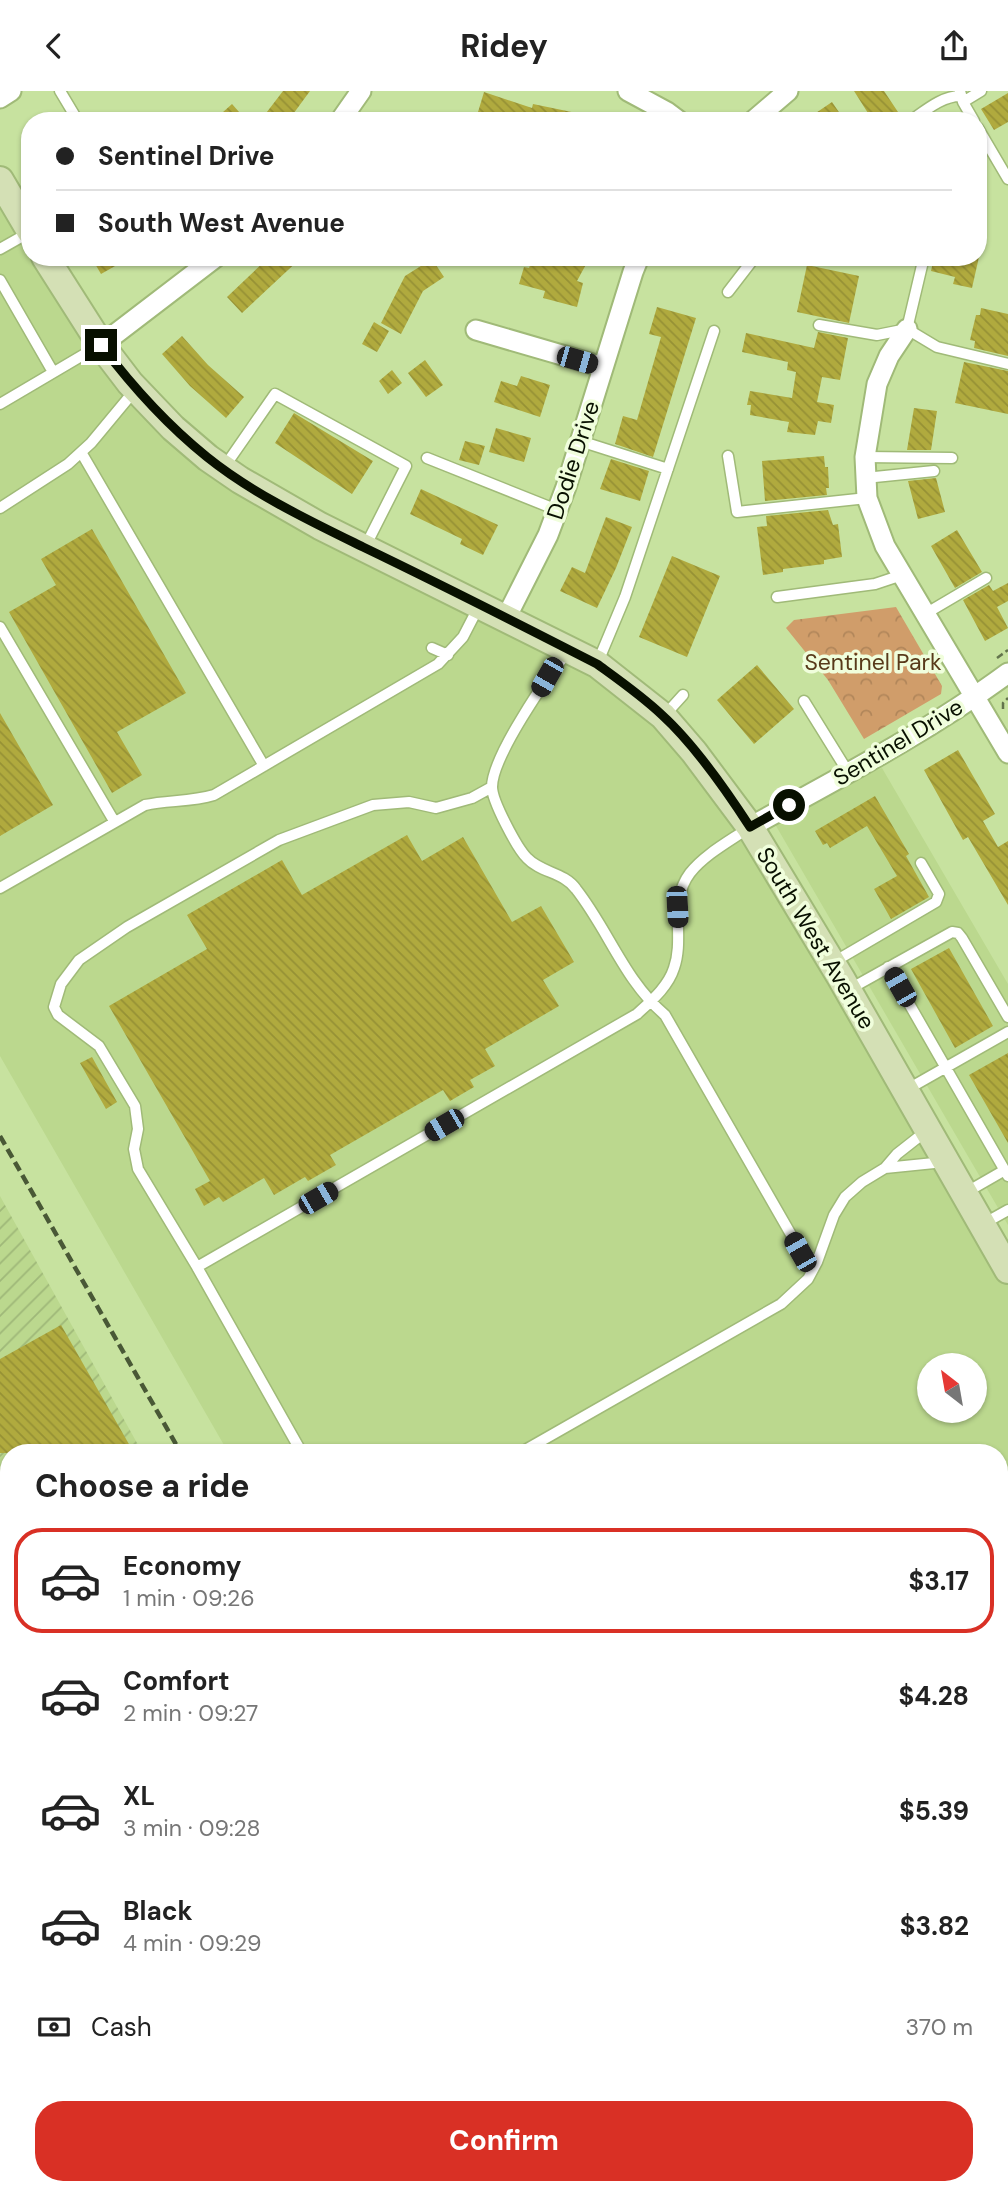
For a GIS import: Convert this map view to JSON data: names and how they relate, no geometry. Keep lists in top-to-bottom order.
{
  "streets": {
    "street": ["Dodie Drive", "Sentinel Drive", "South West Avenue"]
  },
  "crossings": [
    ["Dodie Drive", "South West Avenue"],
    ["Sentinel Drive", "South West Avenue"]
  ],
  "parks": ["Sentinel Park"],
  "north": "top left",
  "page": {
    "header": "Ridey",
    "banner": ["Sentinel Drive", "South West Avenue"],
    "heading": "Choose a ride",
    "list": [
      {
        "name": "Economy",
        "note": "1 min · 09:26",
        "value": "$3.17"
      },
      {
        "name": "Comfort",
        "note": "2 min · 09:27",
        "value": "$4.28"
      },
      {
        "name": "XL",
        "note": "3 min · 09:28",
        "value": "$5.39"
      },
      {
        "name": "Black",
        "note": "4 min · 09:29",
        "value": "$3.82"
      }
    ],
    "pay": ["Cash", "370 m"],
    "buttons": "Confirm"
  }
}
